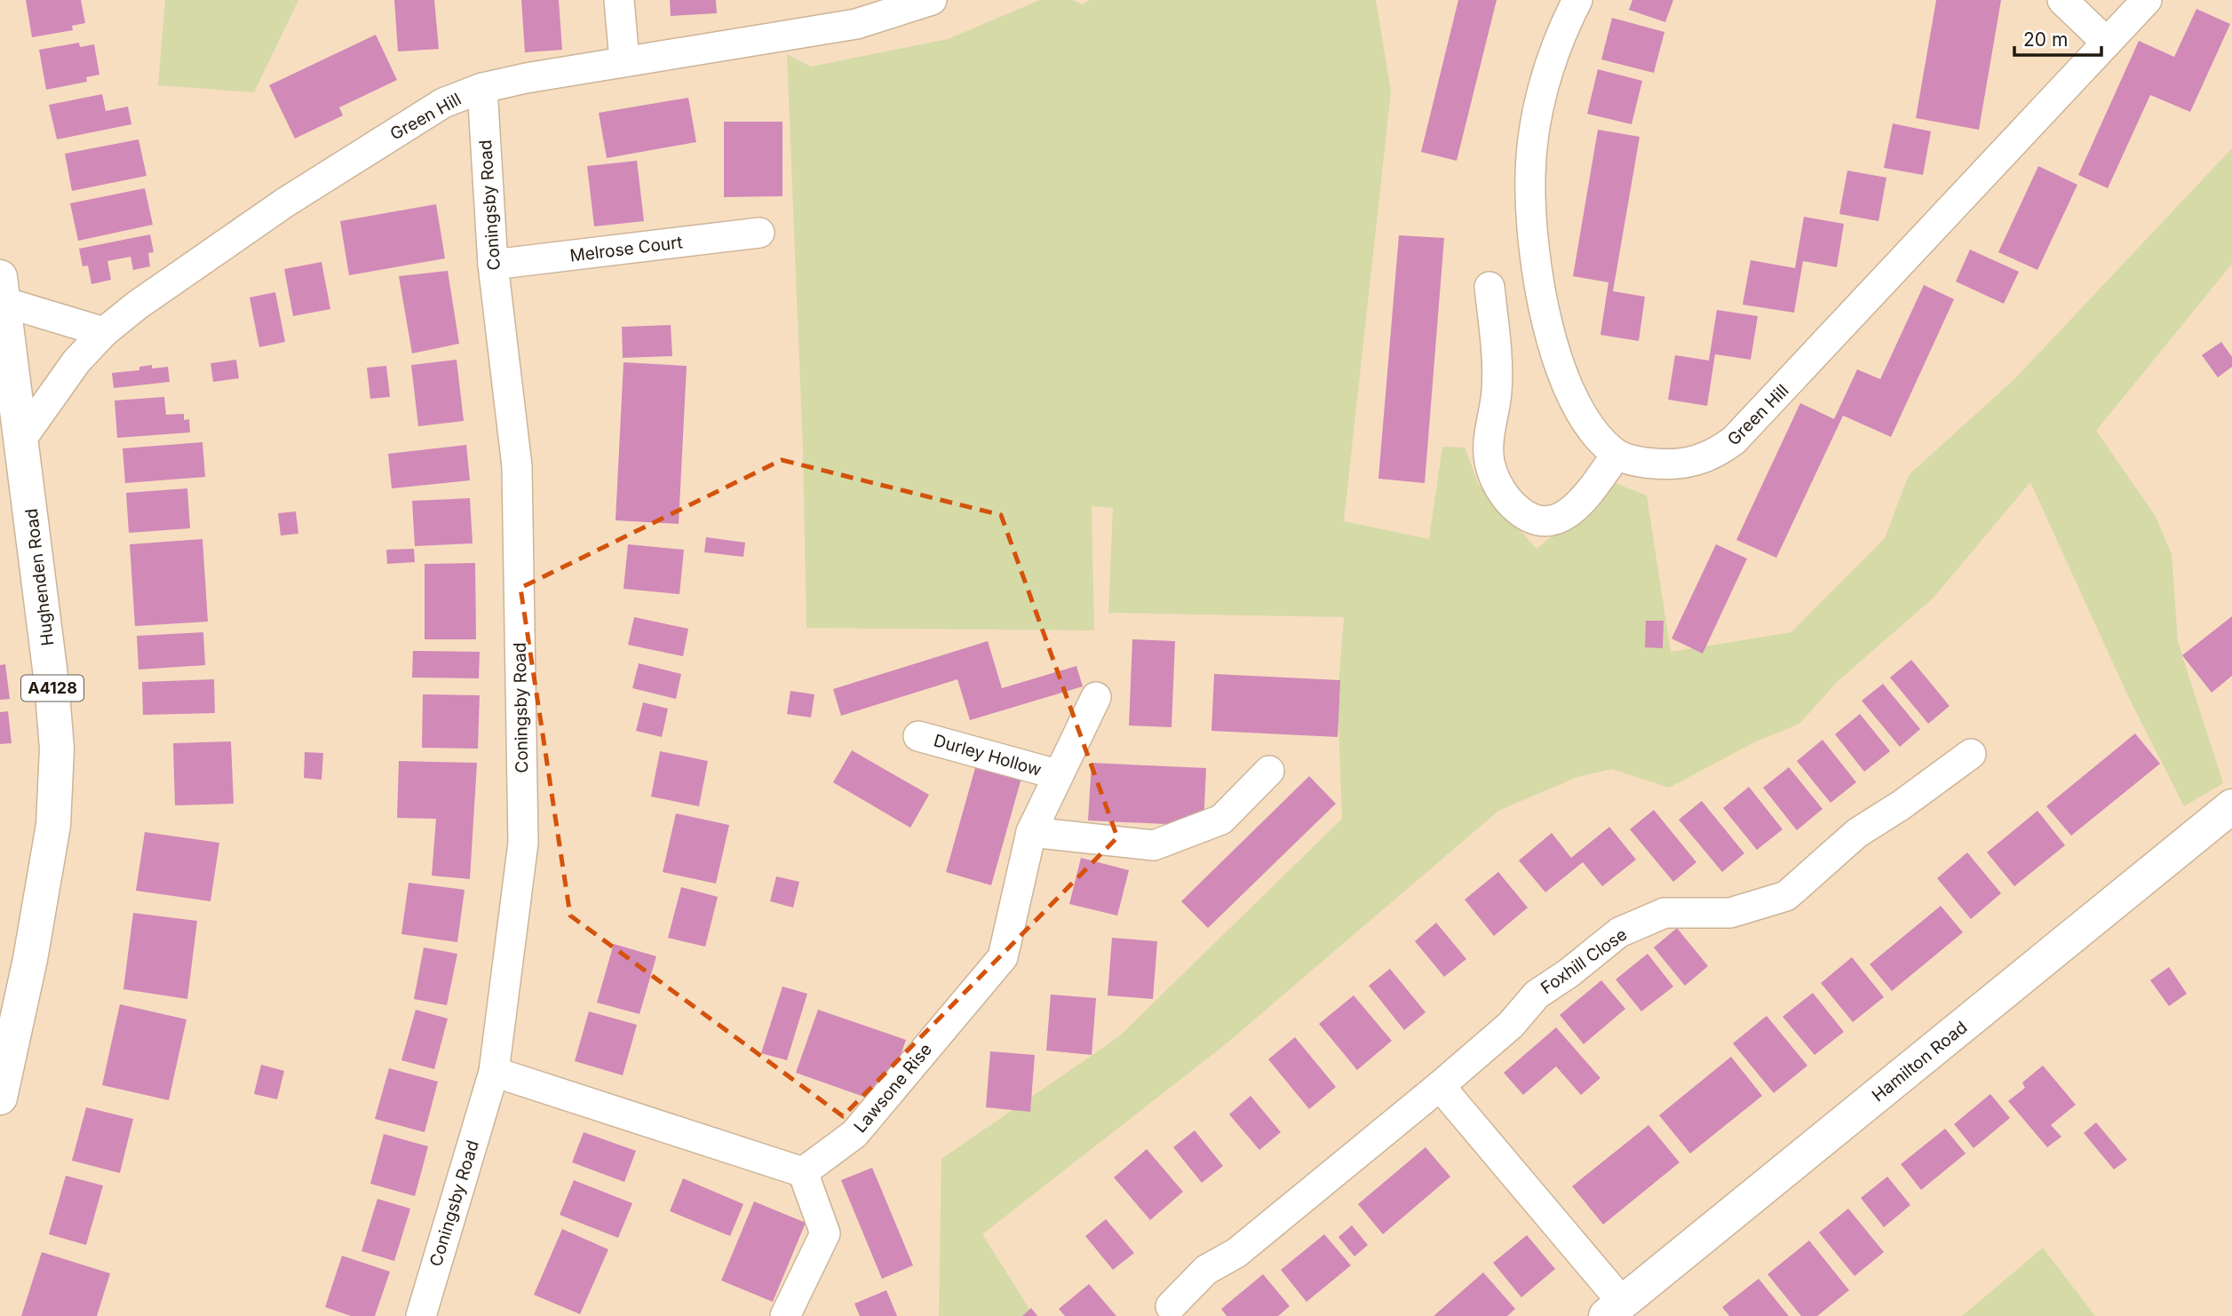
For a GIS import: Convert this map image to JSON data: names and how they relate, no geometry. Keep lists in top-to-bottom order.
{
  "streets": {
    "main road": ["Hughenden Road", "A4128", "Hamilton Road"],
    "street": [
      "Green Hill",
      "Coningsby Road",
      "Melrose Court",
      "Durley Hollow",
      "Foxhill Close",
      "Lawsone Rise"
    ]
  },
  "crossings": [
    ["Green Hill", "Coningsby Road"],
    ["Green Hill", "Hughenden Road"],
    ["Coningsby Road", "Melrose Court"],
    ["Durley Hollow", "Lawsone Rise"]
  ],
  "scale_bar": "20 m"
}
